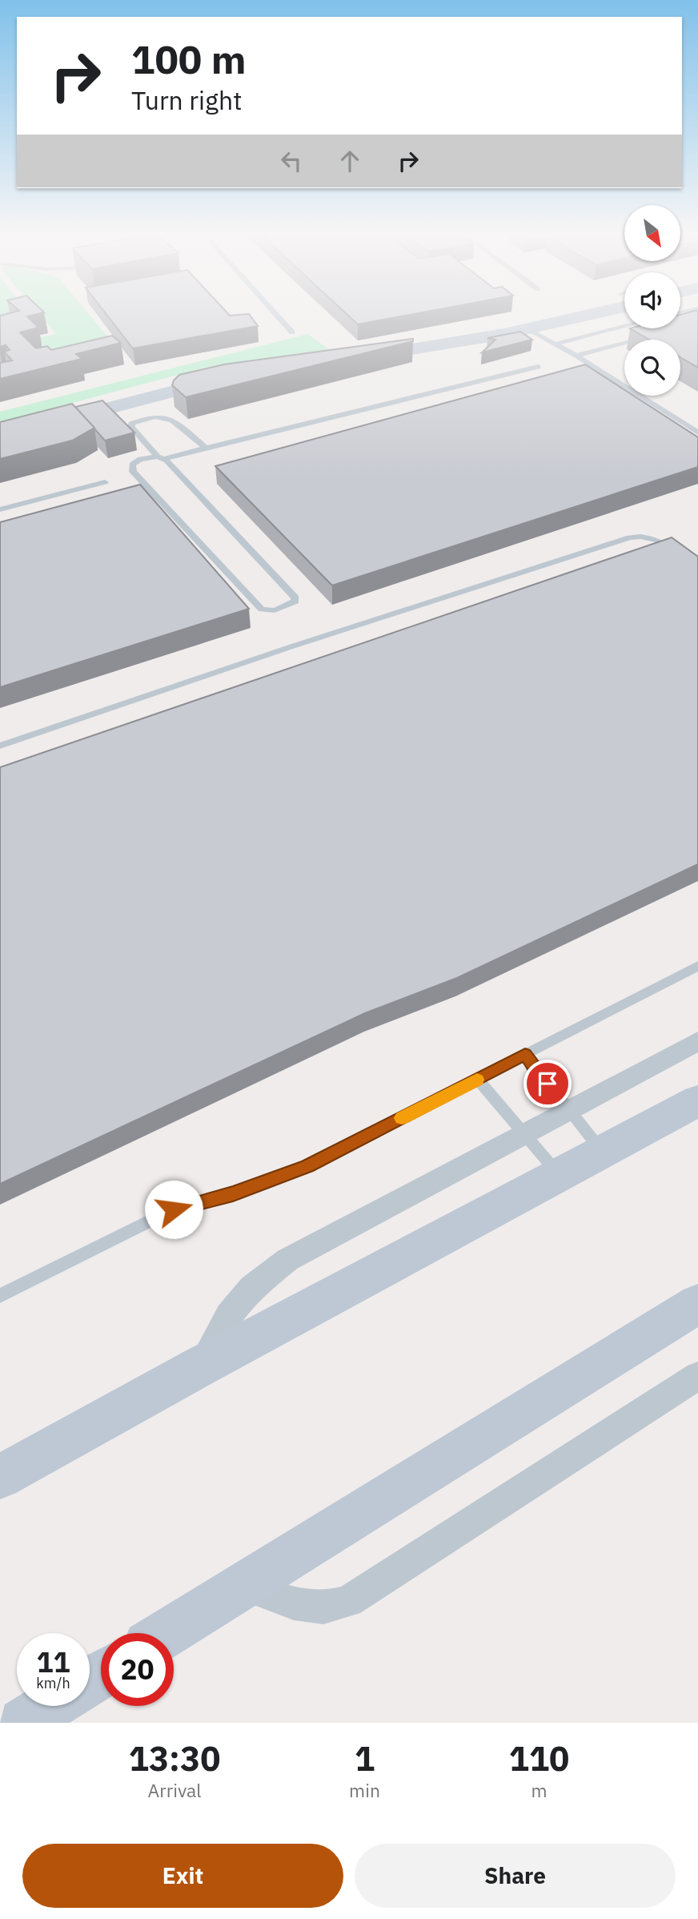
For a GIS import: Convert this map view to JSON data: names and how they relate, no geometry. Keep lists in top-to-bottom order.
{
  "north": "bottom right",
  "page": {
    "turn": ["100 m", "Turn right"],
    "speed": "11 km/h",
    "limit": "20",
    "eta": [
      "13:30",
      "Arrival",
      "1",
      "min",
      "110",
      "m"
    ],
    "buttons": ["Exit", "Share"]
  }
}
